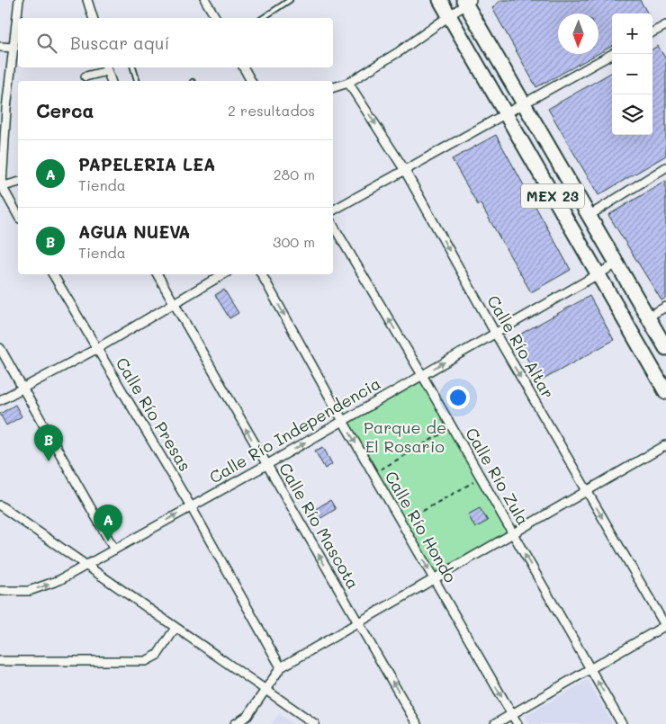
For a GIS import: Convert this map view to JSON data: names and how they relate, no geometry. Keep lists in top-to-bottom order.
{
  "streets": {
    "main road": ["MEX 23"],
    "street": [
      "Calle Río Altar",
      "Calle Río Presas",
      "Calle Río Independencia",
      "Calle Río Zula",
      "Calle Río Mascota",
      "Calle Río Hondo"
    ]
  },
  "crossings": [
    ["MEX 23", "Calle Río Independencia"],
    ["Calle Río Altar", "Calle Río Independencia"],
    ["Calle Río Presas", "Calle Río Independencia"],
    ["Calle Río Independencia", "Calle Río Zula"],
    ["Calle Río Independencia", "Calle Río Mascota"],
    ["Calle Río Independencia", "Calle Río Hondo"]
  ],
  "one_way": [
    "Calle Río Altar",
    "Calle Río Independencia",
    "Calle Río Zula",
    "Calle Río Mascota",
    "Calle Río Hondo"
  ],
  "parks": ["Parque de El Rosario"],
  "north": "bottom",
  "page": {
    "map_buttons": ["+", "−"],
    "search": "Buscar aquí",
    "heading": ["Cerca", "2 resultados"],
    "list": [
      {
        "mark": "A",
        "name": "PAPELERIA LEA",
        "note": "Tienda",
        "value": "280 m"
      },
      {
        "mark": "B",
        "name": "AGUA NUEVA",
        "note": "Tienda",
        "value": "300 m"
      }
    ],
    "pins": ["B", "A"]
  }
}
